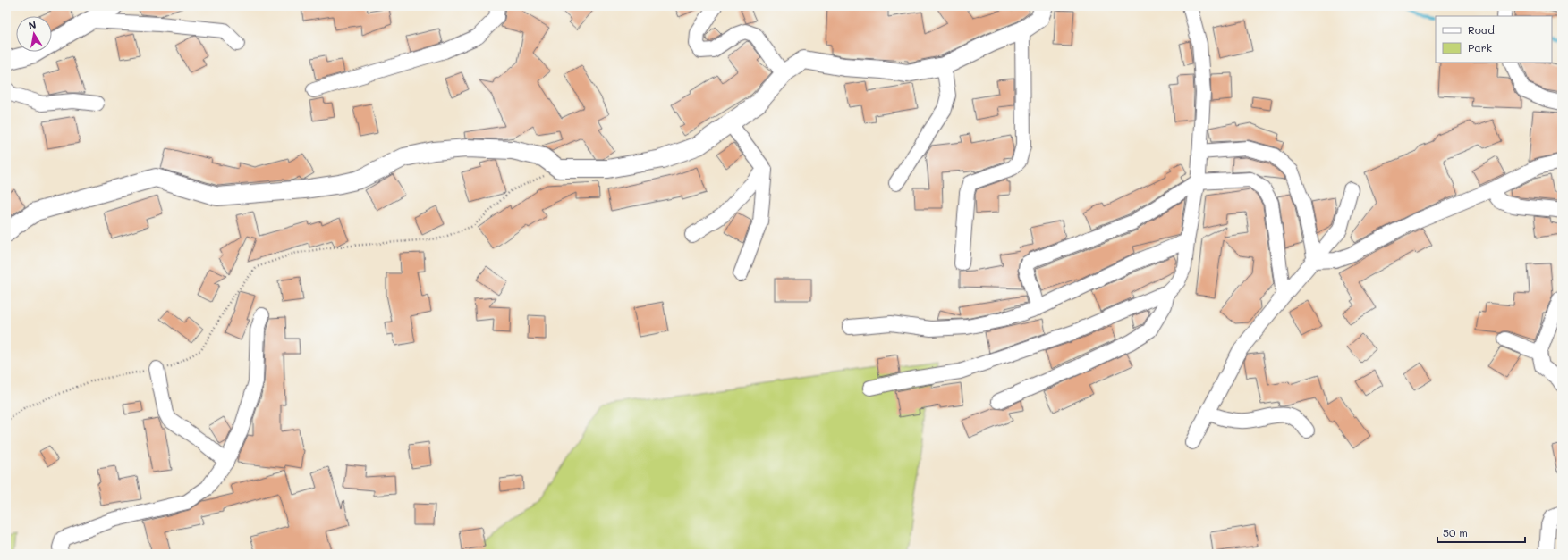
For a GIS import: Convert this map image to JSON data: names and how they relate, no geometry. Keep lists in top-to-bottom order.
{
  "legend": ["Road", "Park"],
  "scale_bar": "50 m",
  "north": "top"
}
